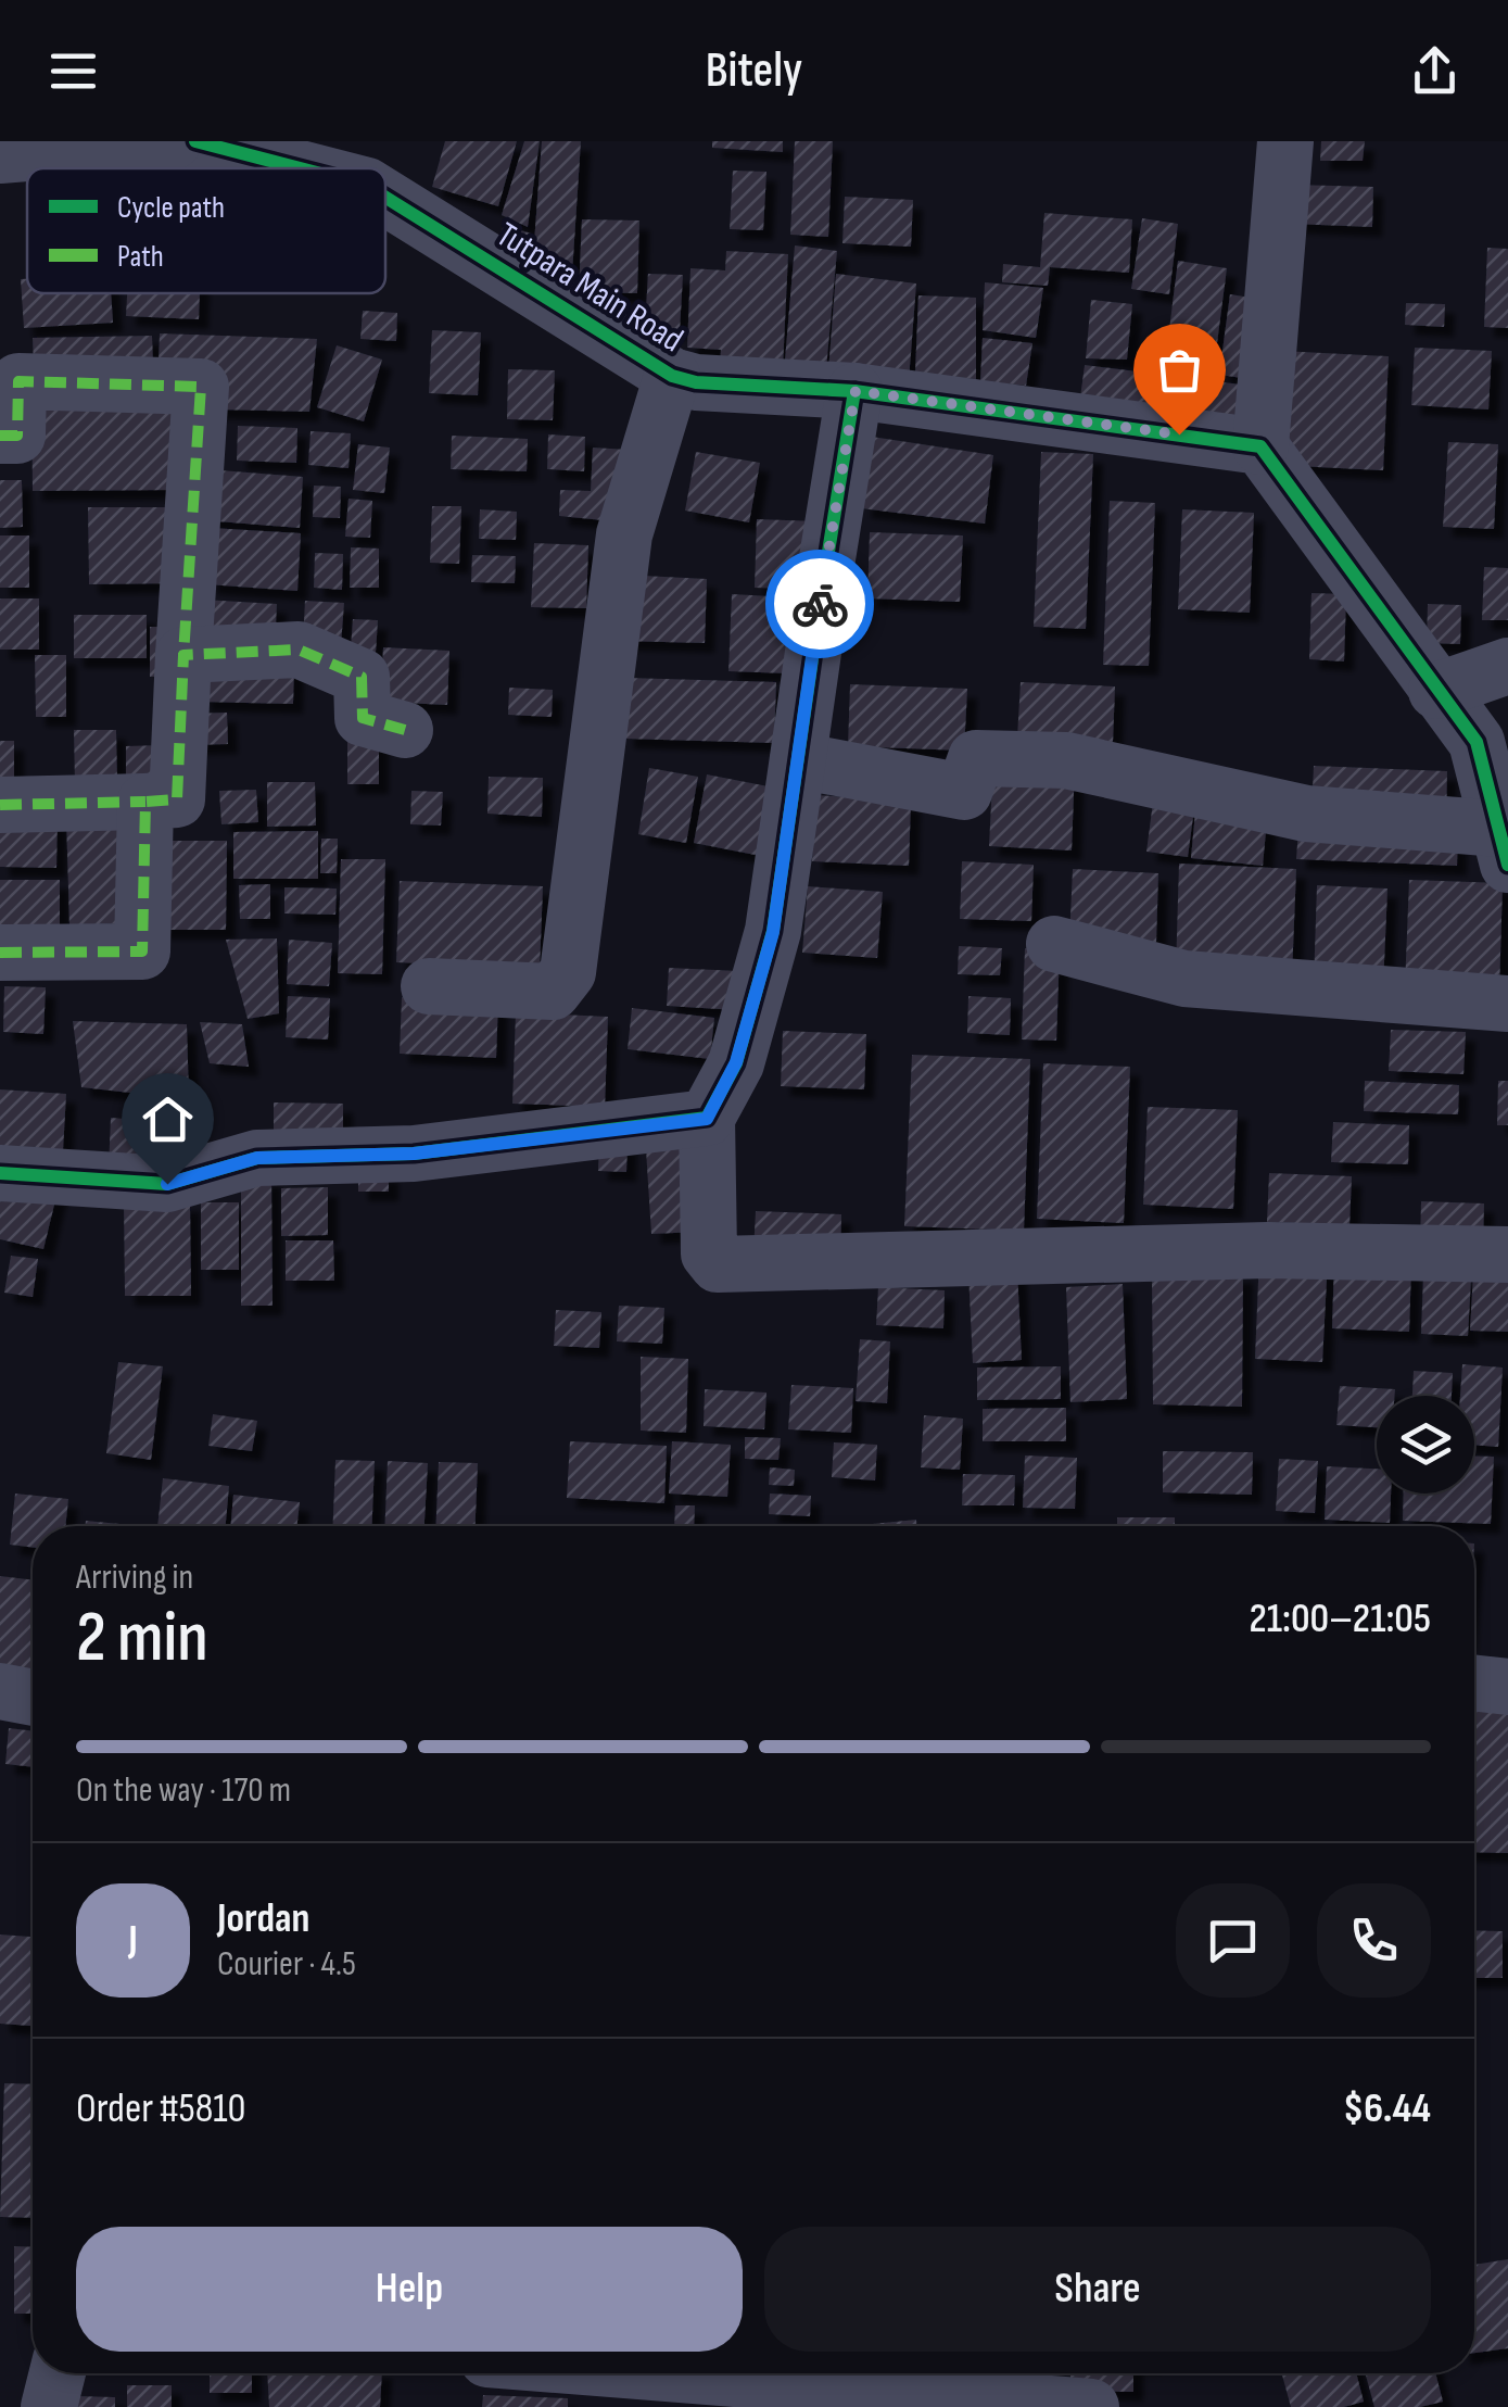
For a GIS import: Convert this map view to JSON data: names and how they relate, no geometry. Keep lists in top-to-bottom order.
{
  "streets": {
    "street": ["Tutpara Main Road"]
  },
  "legend": ["Cycle path", "Path"],
  "page": {
    "header": "Bitely",
    "heading": ["2 min", "Arriving in", "21:00–21:05"],
    "panel": [
      "Jordan",
      "Courier · 4.5",
      "Order #5810",
      "$6.44"
    ],
    "bar": "On the way · 170 m",
    "round": "J",
    "buttons": ["Help", "Share"]
  }
}
